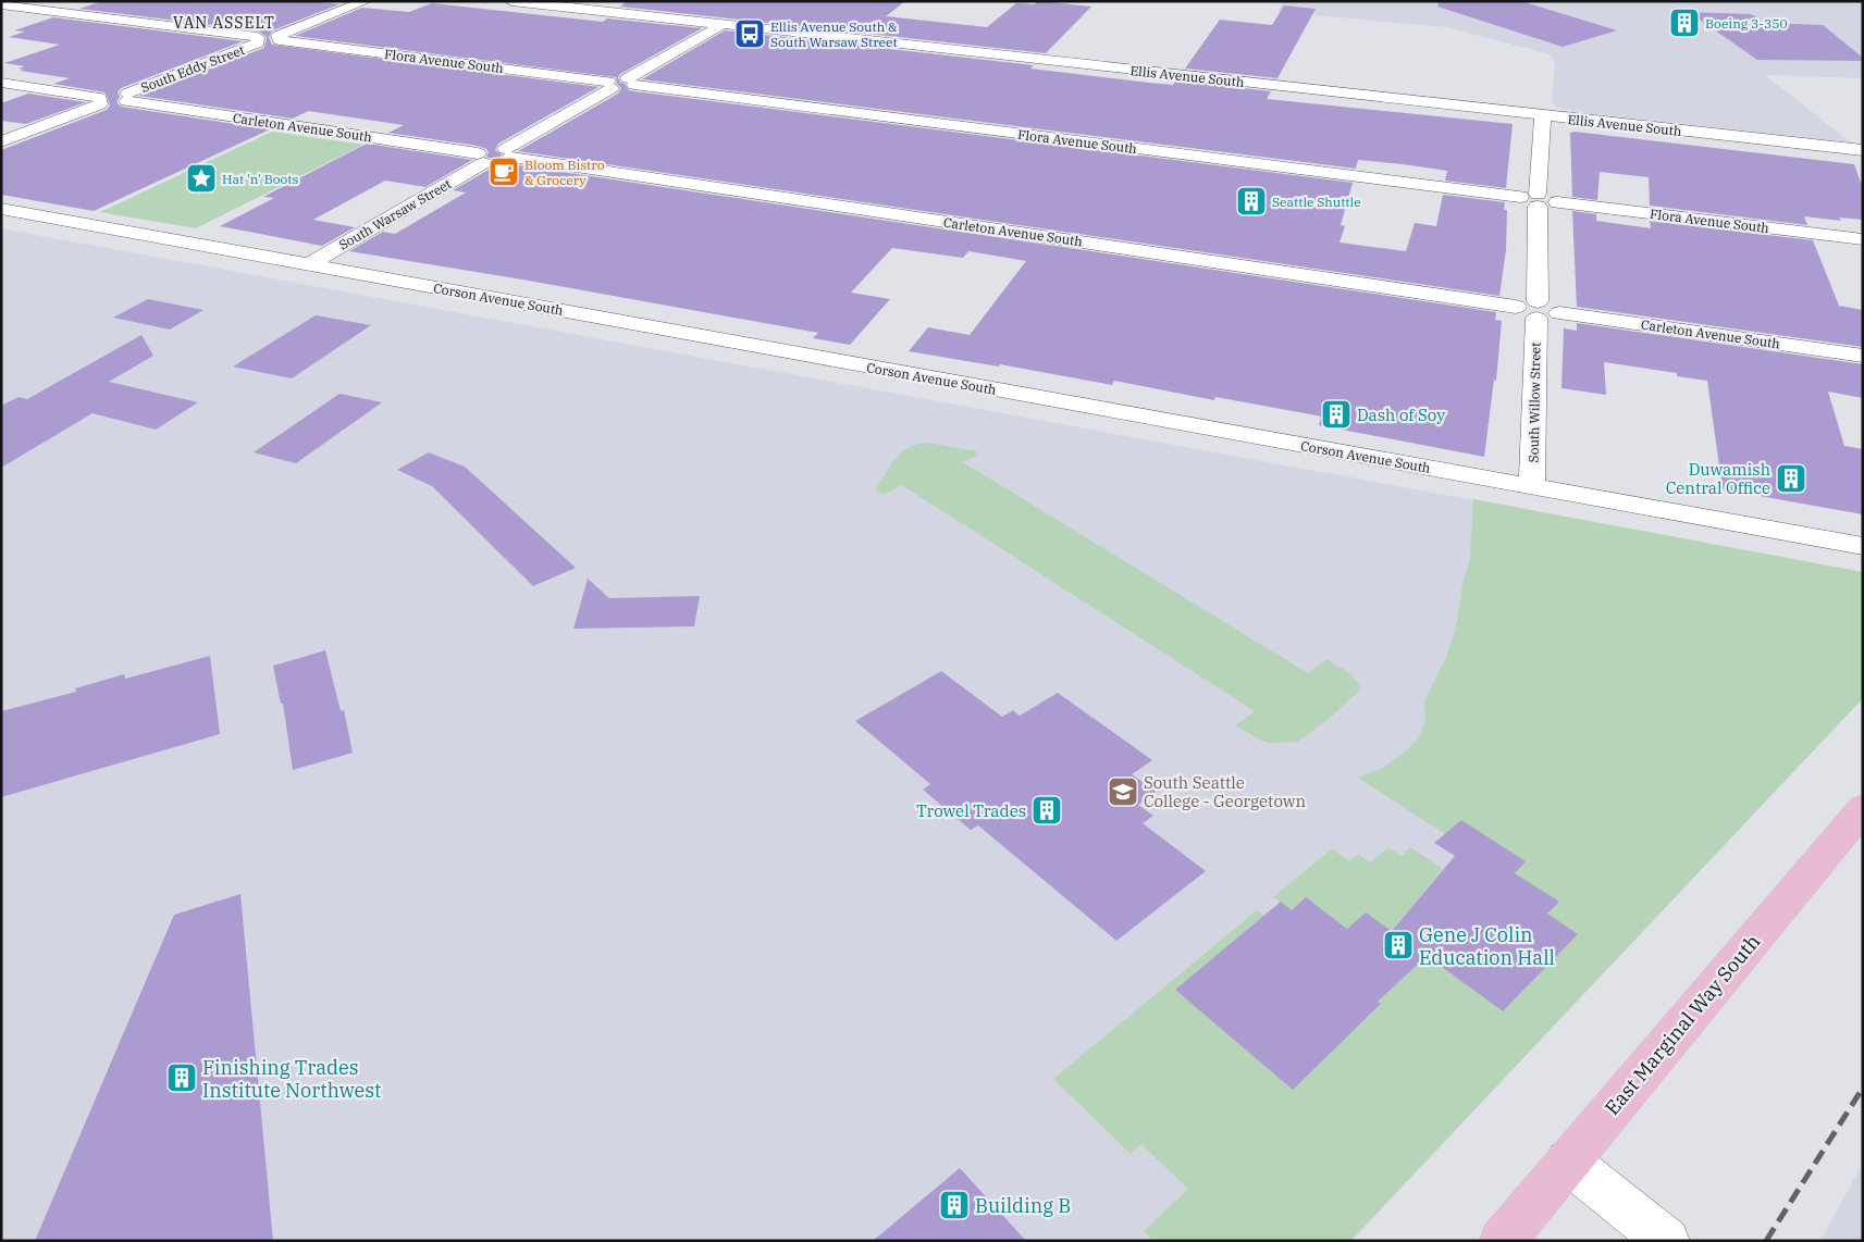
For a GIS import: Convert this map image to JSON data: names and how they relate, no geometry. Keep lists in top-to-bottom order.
{
  "streets": {
    "main road": ["East Marginal Way South"],
    "street": [
      "Flora Avenue South",
      "South Eddy Street",
      "Ellis Avenue South",
      "Carleton Avenue South",
      "South Warsaw Street",
      "Corson Avenue South",
      "South Willow Street"
    ]
  },
  "crossings": [
    ["Flora Avenue South", "South Willow Street"],
    ["South Eddy Street", "Carleton Avenue South"],
    ["Ellis Avenue South", "South Willow Street"],
    ["Carleton Avenue South", "South Warsaw Street"],
    ["Carleton Avenue South", "South Willow Street"],
    ["South Warsaw Street", "Corson Avenue South"],
    ["Corson Avenue South", "South Willow Street"]
  ],
  "districts": ["VAN ASSELT"],
  "places": {
    "building": [
      "Boeing 3-350",
      "Seattle Shuttle",
      "Dash of Soy",
      "Duwamish Central Office",
      "Trowel Trades",
      "Gene J Colin Education Hall",
      "Finishing Trades Institute Northwest",
      "Building B"
    ],
    "bus stop": ["Ellis Avenue South & South Warsaw Street"],
    "cafe": ["Bloom Bistro & Grocery"],
    "place": ["Hat 'n' Boots"],
    "school or university": ["South Seattle College - Georgetown"]
  }
}
